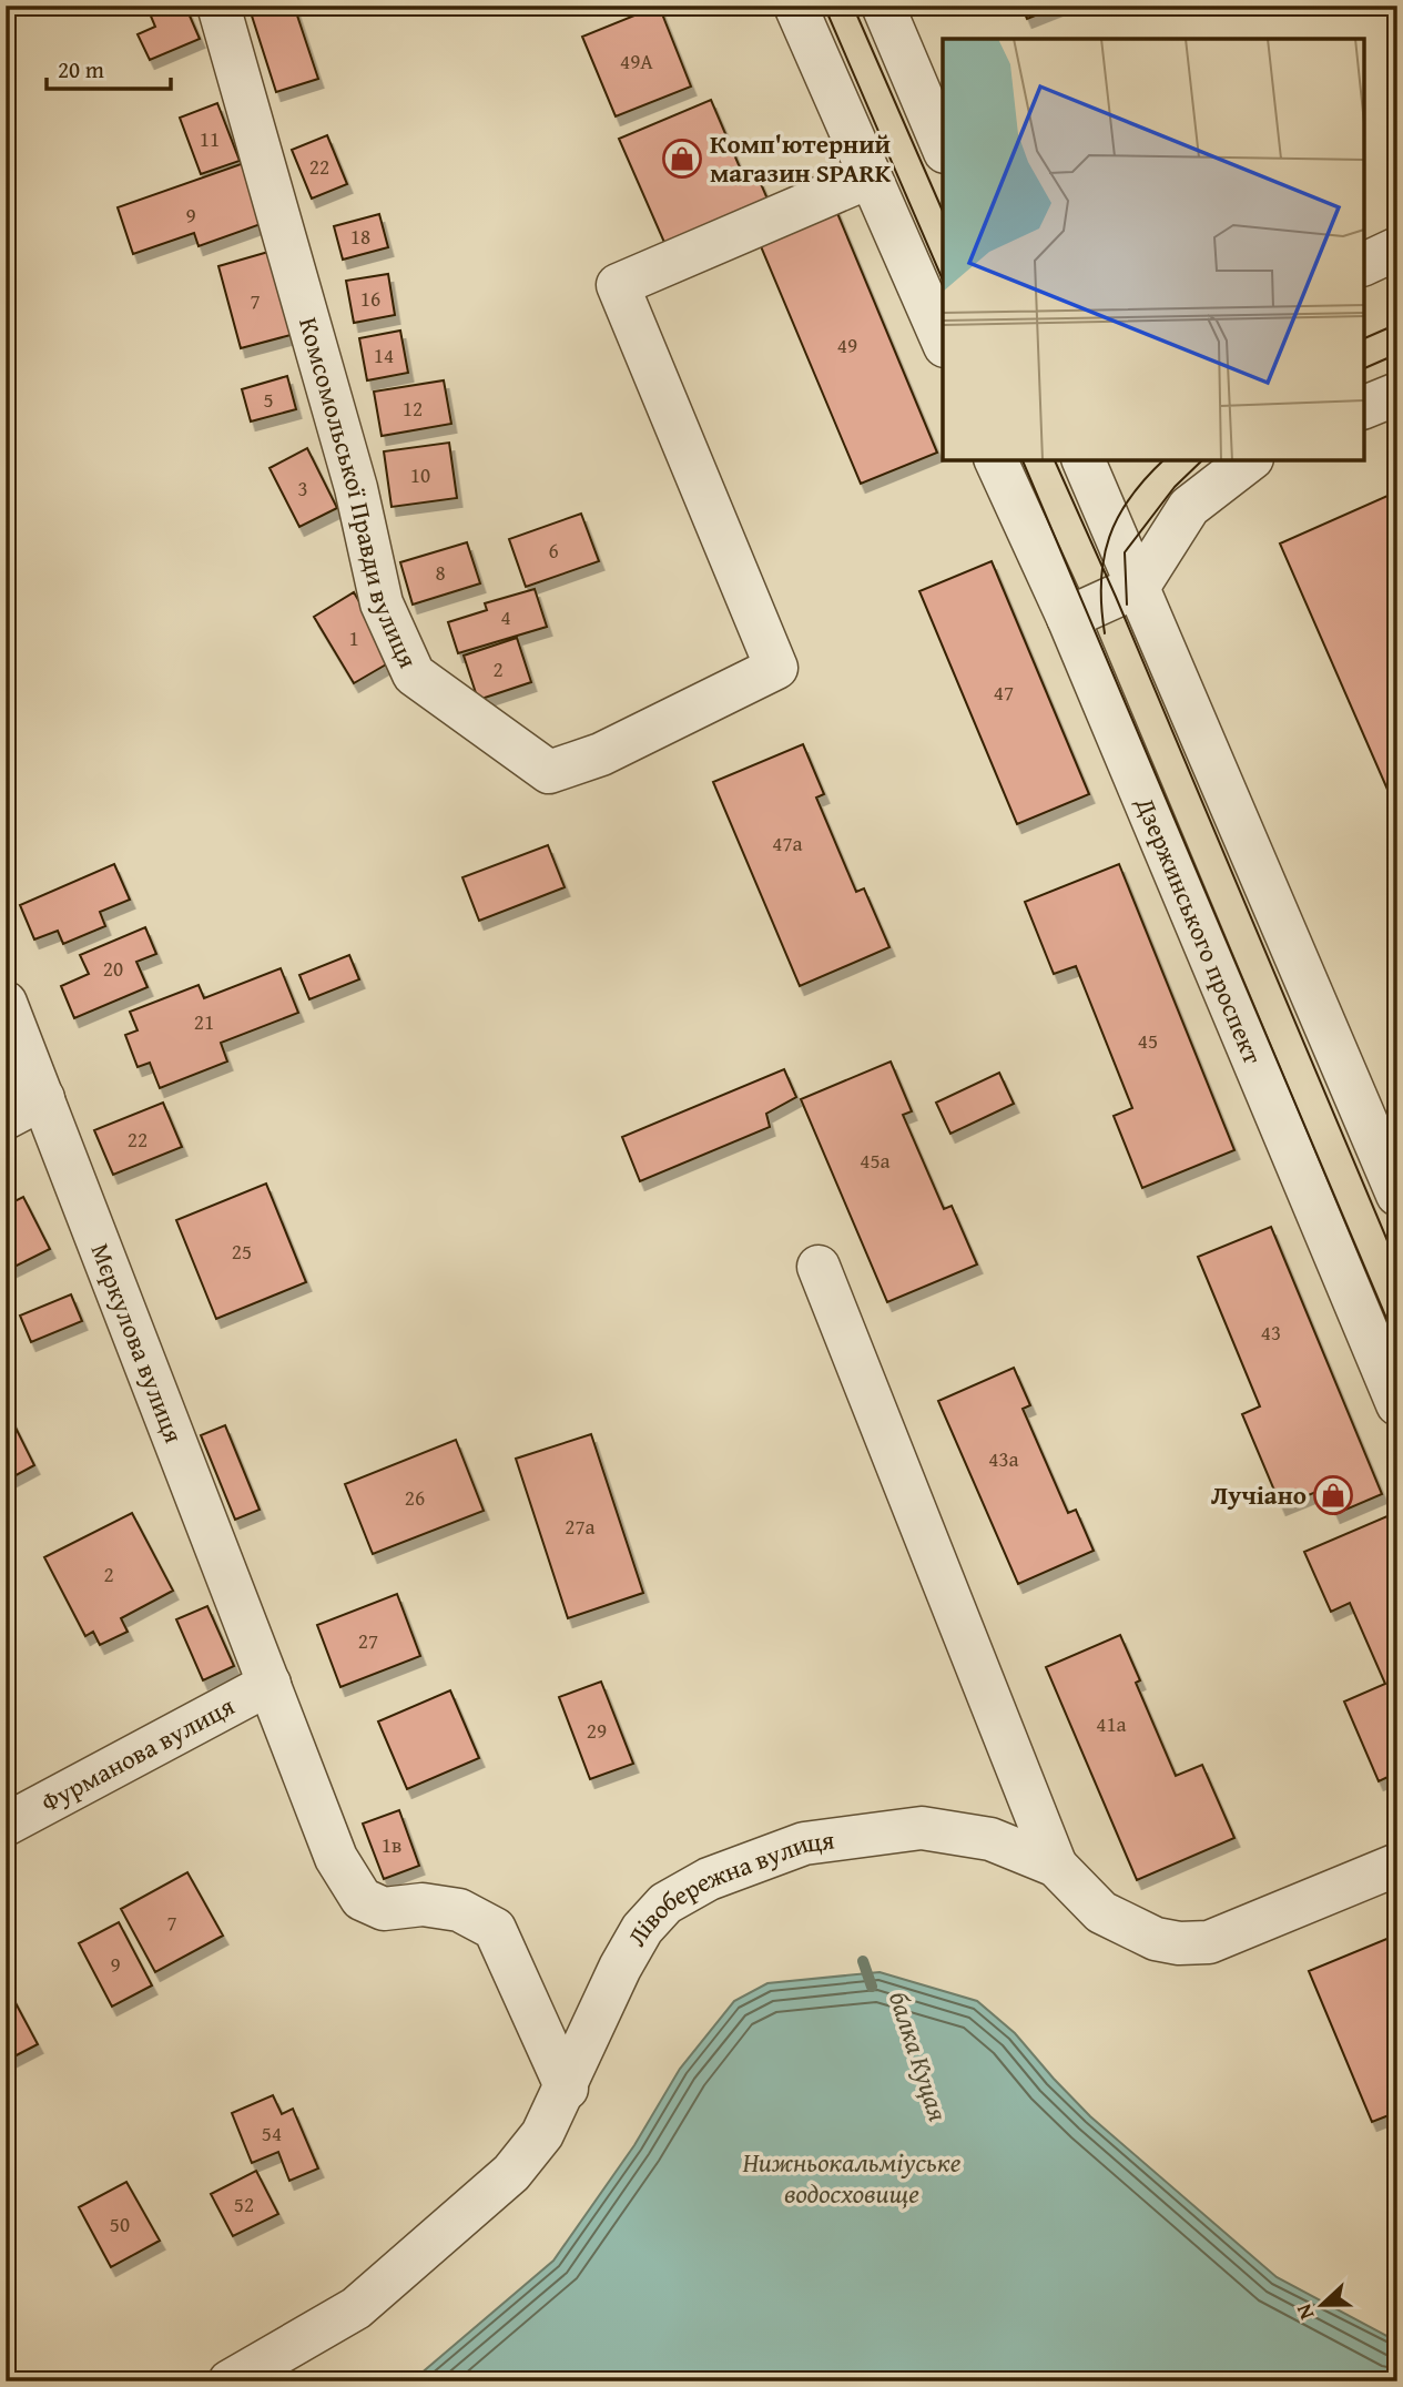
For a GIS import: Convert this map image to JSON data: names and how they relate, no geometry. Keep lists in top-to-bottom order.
{
  "streets": {
    "street": [
      "Комсомольської Правди вулиця",
      "Дзержинського проспект",
      "Мєркулова вулиця",
      "Фурманова вулиця",
      "Лівобережна вулиця"
    ]
  },
  "crossings": [
    ["Мєркулова вулиця", "Фурманова вулиця"],
    ["Мєркулова вулиця", "Лівобережна вулиця"]
  ],
  "water": ["балка Куцая", "Нижньокальміуське водосховище"],
  "places": {
    "shop": ["Комп'ютерний магазин SPARK", "Лучіано"]
  },
  "house_numbers": [
    "49А",
    "11",
    "22",
    "9",
    "18",
    "16",
    "7",
    "49",
    "14",
    "5",
    "12",
    "10",
    "3",
    "6",
    "8",
    "4",
    "1",
    "2",
    "47",
    "47а",
    "20",
    "21",
    "45",
    "22",
    "45а",
    "25",
    "43",
    "43а",
    "26",
    "27а",
    "2",
    "27",
    "41а",
    "29",
    "1в",
    "7",
    "9",
    "54",
    "52",
    "50"
  ],
  "scale_bar": "20 m",
  "north": "left"
}
